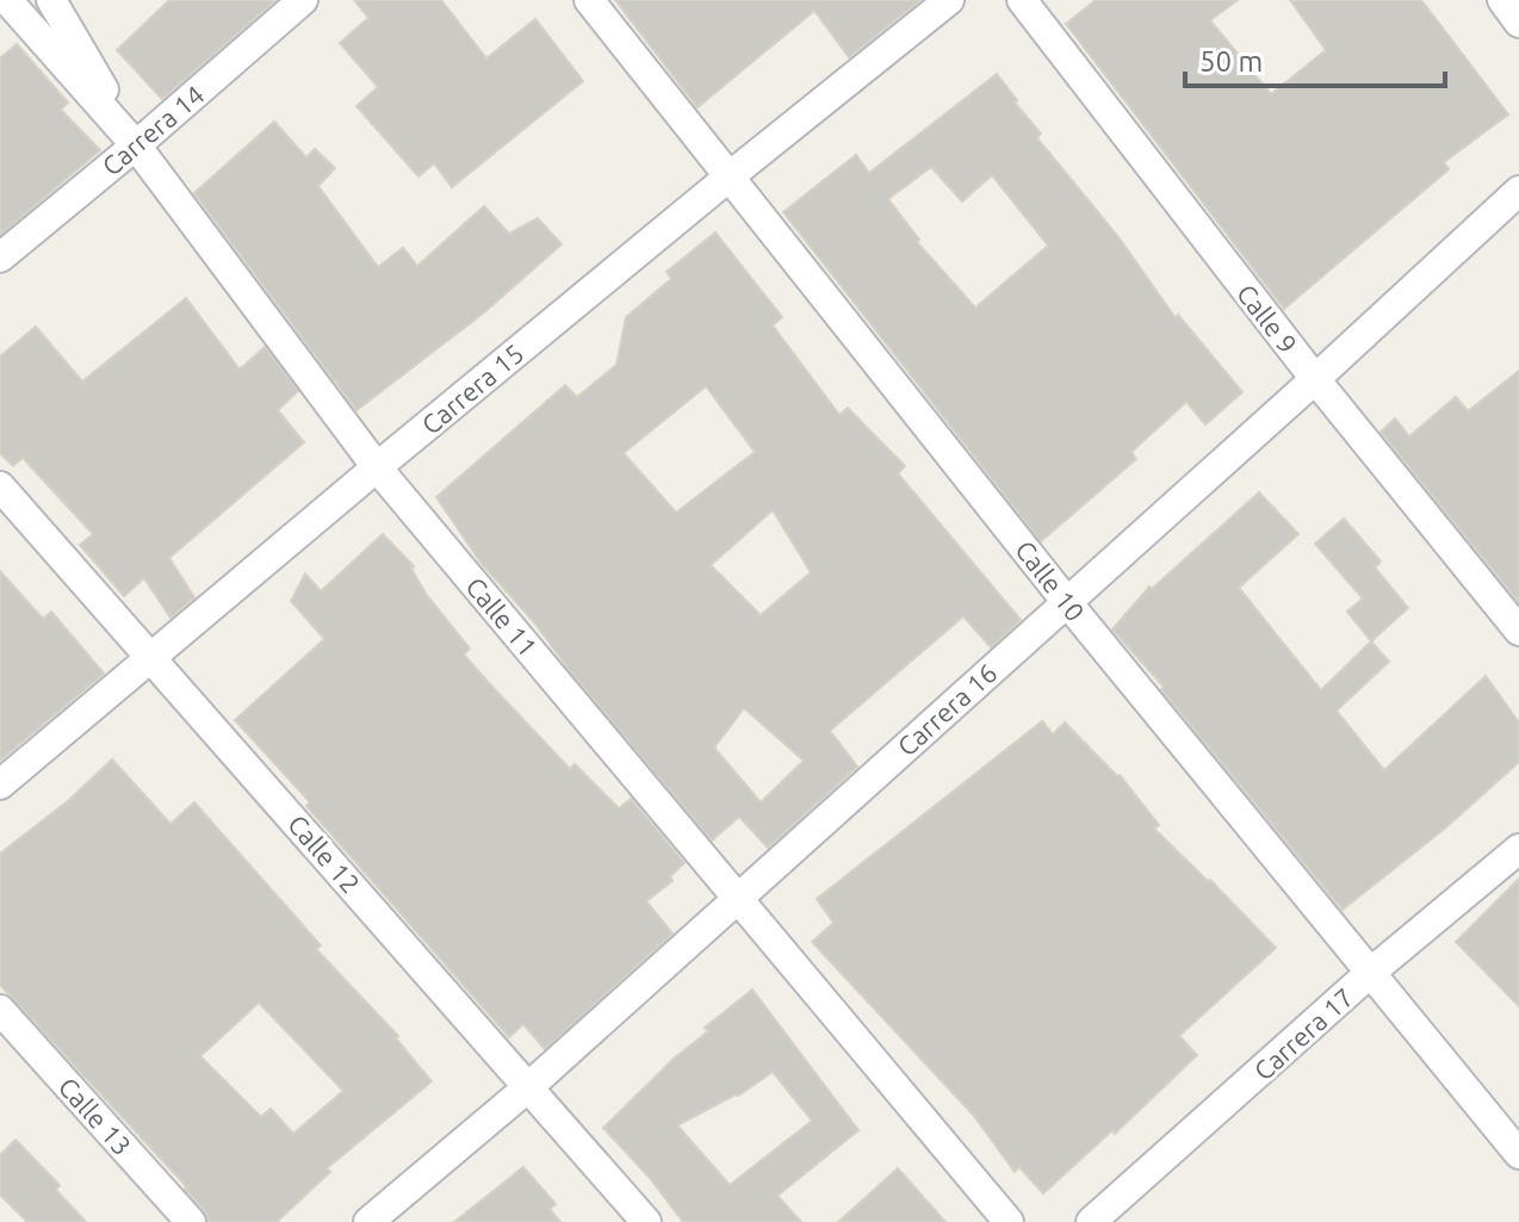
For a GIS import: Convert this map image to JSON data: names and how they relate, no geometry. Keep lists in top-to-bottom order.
{
  "streets": {
    "street": [
      "Carrera 14",
      "Calle 9",
      "Carrera 15",
      "Calle 10",
      "Calle 11",
      "Carrera 16",
      "Calle 12",
      "Carrera 17",
      "Calle 13"
    ]
  },
  "crossings": [
    ["Carrera 14", "Calle 11"],
    ["Calle 9", "Carrera 16"],
    ["Carrera 15", "Calle 10"],
    ["Carrera 15", "Calle 11"],
    ["Carrera 15", "Calle 12"],
    ["Calle 10", "Carrera 16"],
    ["Calle 10", "Carrera 17"],
    ["Calle 11", "Carrera 16"],
    ["Carrera 16", "Calle 12"]
  ],
  "scale_bar": "50 m"
}
